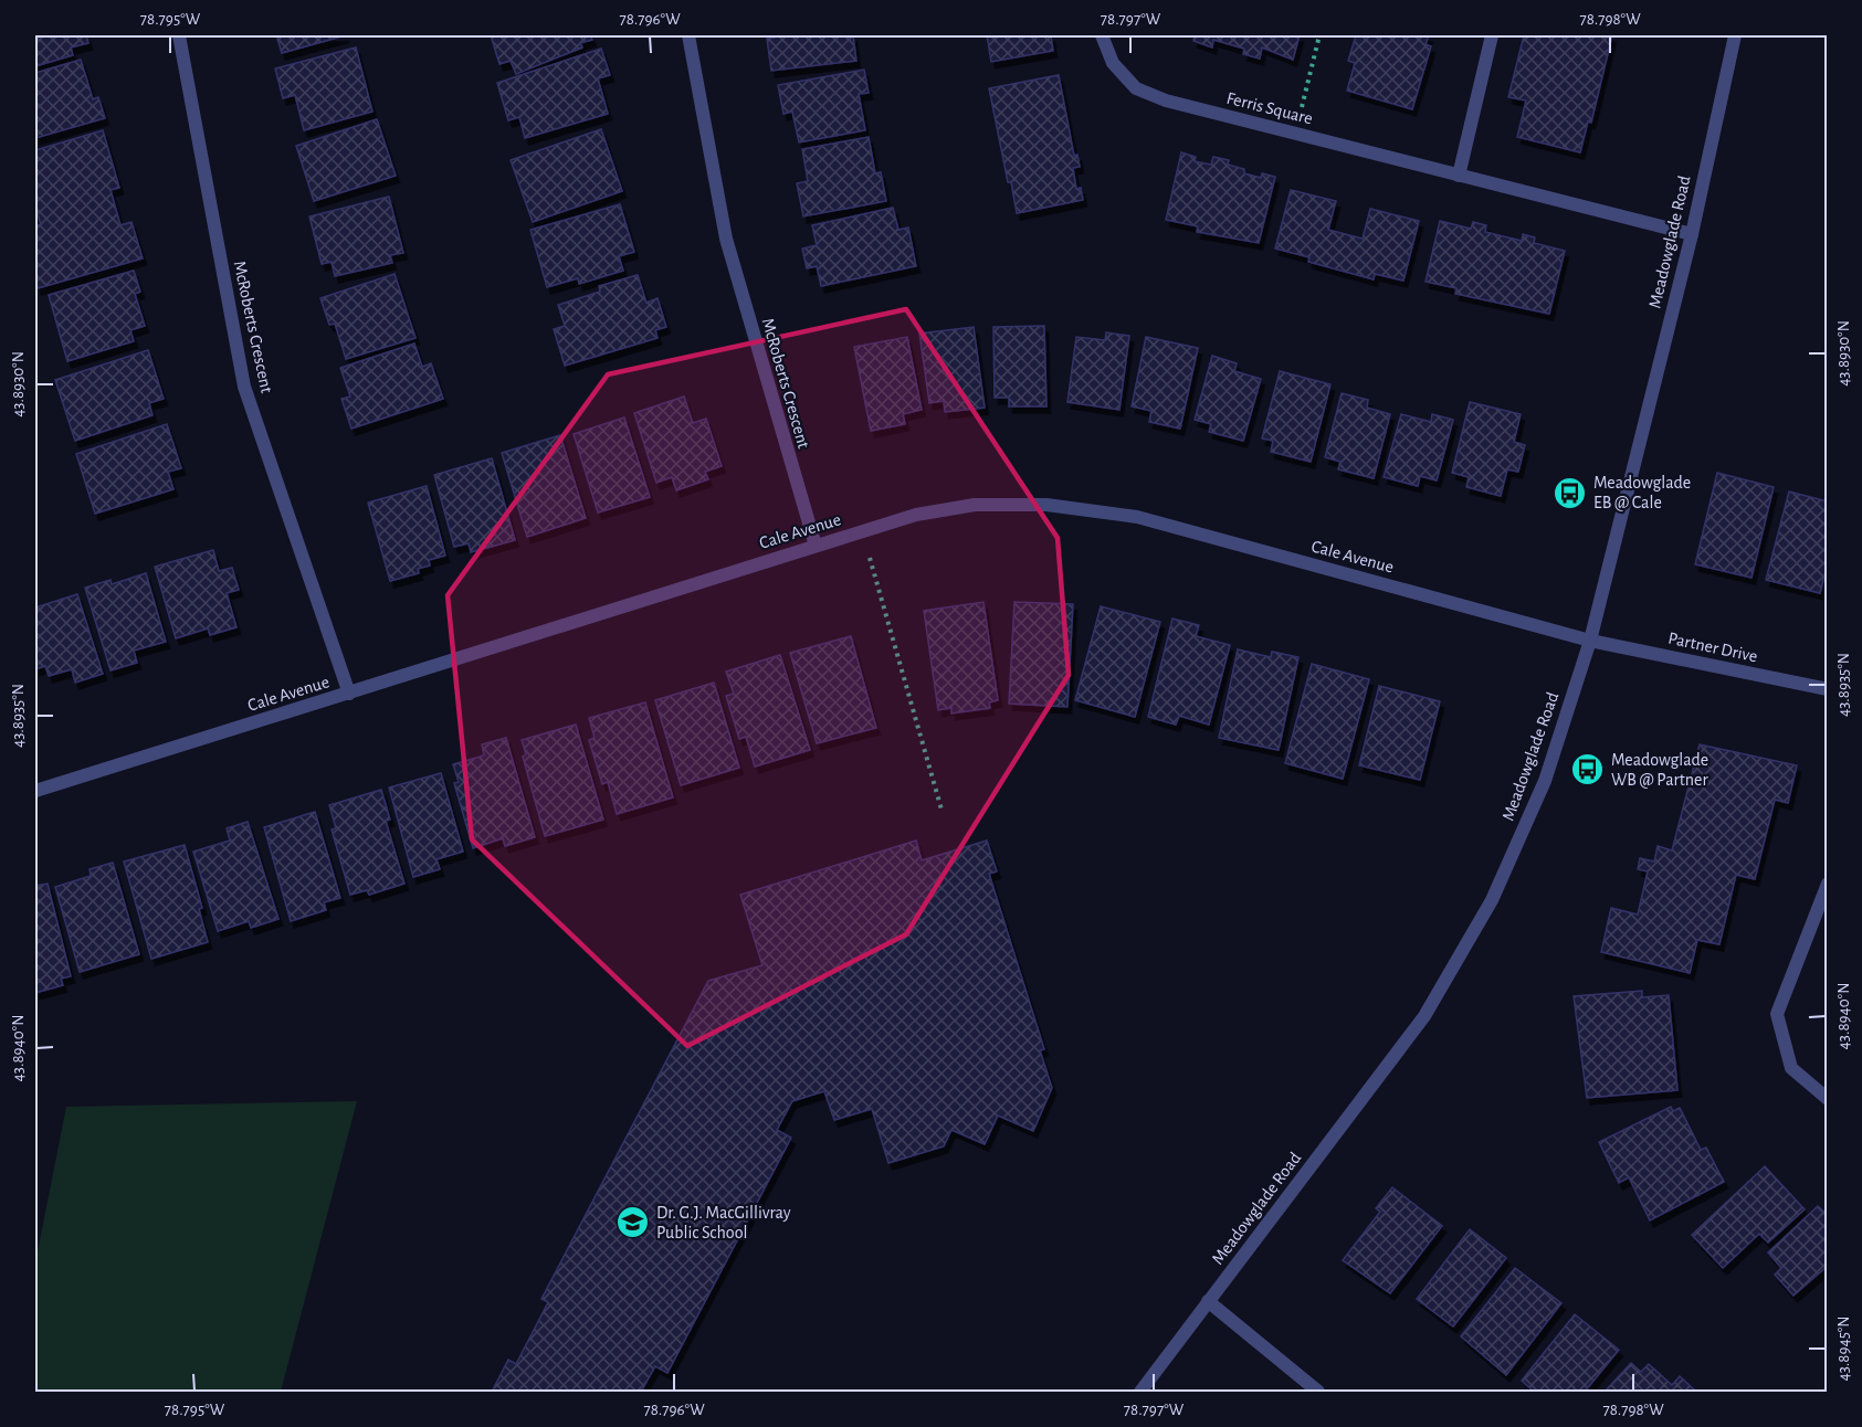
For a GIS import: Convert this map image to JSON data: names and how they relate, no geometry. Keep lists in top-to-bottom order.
{
  "streets": {
    "street": [
      "Ferris Square",
      "Meadowglade Road",
      "McRoberts Crescent",
      "Cale Avenue",
      "Partner Drive"
    ]
  },
  "crossings": [
    ["Ferris Square", "Meadowglade Road"],
    ["Meadowglade Road", "Cale Avenue"],
    ["Meadowglade Road", "Partner Drive"],
    ["McRoberts Crescent", "Cale Avenue"],
    ["Cale Avenue", "Partner Drive"]
  ],
  "places": {
    "bus stop": ["Meadowglade EB @ Cale", "Meadowglade WB @ Partner"],
    "school or university": ["Dr. G.J. MacGillivray Public School"]
  },
  "coordinates": [
    "78.795°W",
    "78.796°W",
    "78.797°W",
    "78.798°W",
    "43.8930°N",
    "43.8935°N",
    "43.8940°N",
    "43.8945°N"
  ]
}
